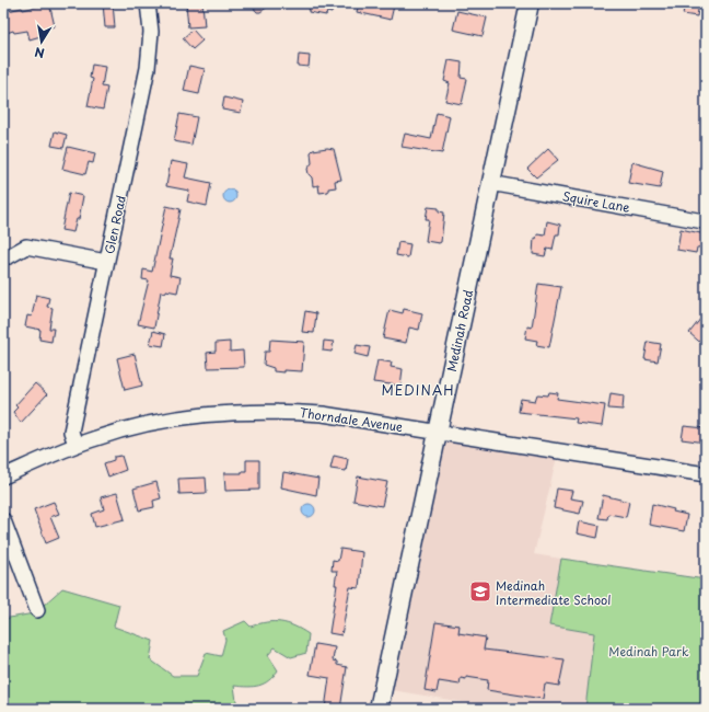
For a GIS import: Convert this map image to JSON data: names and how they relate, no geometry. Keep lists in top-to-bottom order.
{
  "streets": {
    "main road": ["Medinah Road"],
    "street": ["Squire Lane", "Glen Road", "Thorndale Avenue"]
  },
  "crossings": [
    ["Squire Lane", "Medinah Road"],
    ["Glen Road", "Thorndale Avenue"],
    ["Medinah Road", "Thorndale Avenue"]
  ],
  "districts": ["MEDINAH"],
  "parks": ["Medinah Park"],
  "places": {
    "school or university": ["Medinah Intermediate School"]
  },
  "north": "bottom"
}
